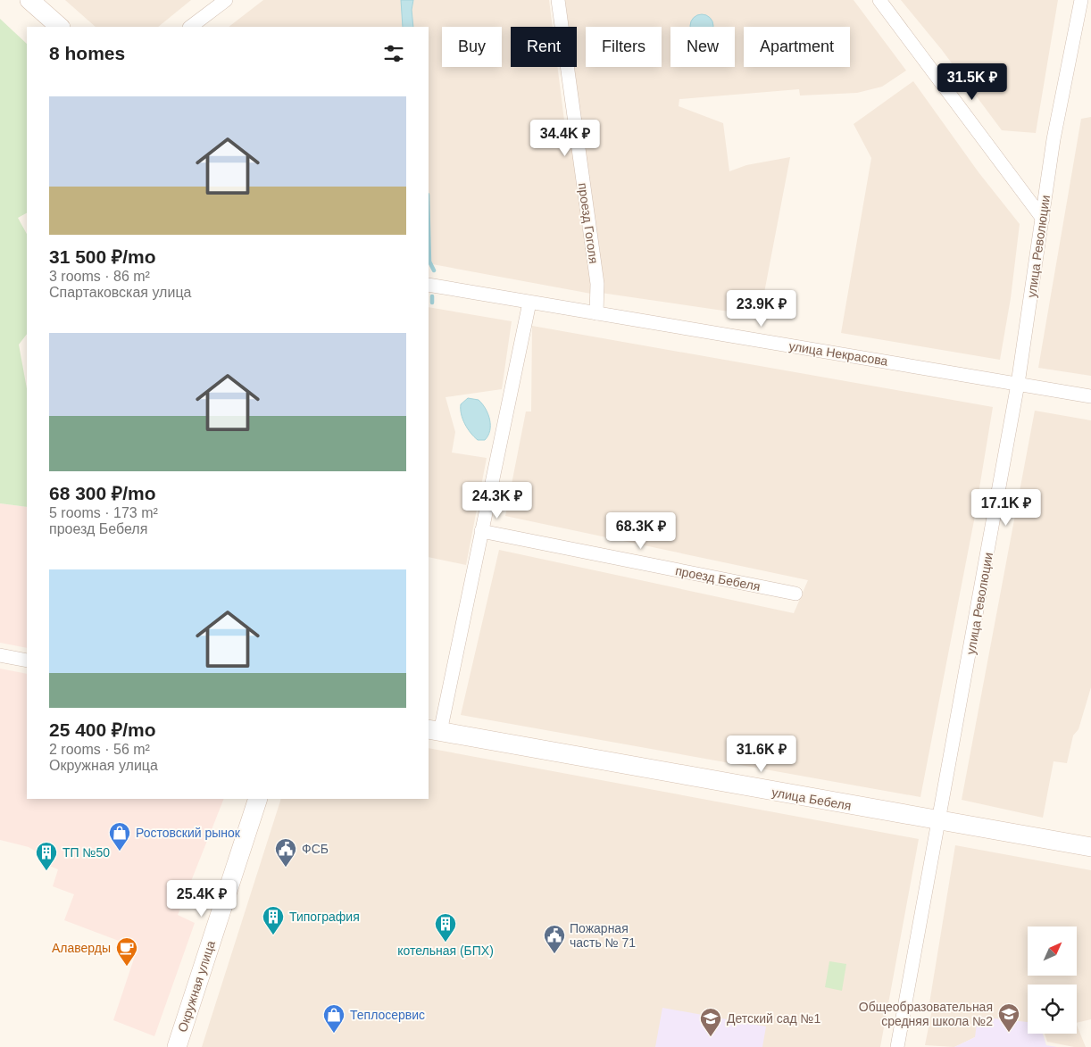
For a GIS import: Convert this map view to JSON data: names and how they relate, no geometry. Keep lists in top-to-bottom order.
{
  "streets": {
    "street": [
      "проезд Гоголя",
      "улица Революции",
      "улица Некрасова",
      "проезд Бебеля",
      "улица Бебеля",
      "Окружная улица"
    ]
  },
  "crossings": [
    ["проезд Гоголя", "улица Некрасова"],
    ["улица Революции", "улица Некрасова"],
    ["улица Революции", "улица Бебеля"]
  ],
  "places": {
    "shop": ["Ростовский рынок", "Теплосервис"],
    "public building": ["ФСБ", "Пожарная часть № 71"],
    "building": ["ТП №50", "Типография", "котельная (БПХ)"],
    "cafe": ["Алаверды"],
    "school or university": ["Общеобразовательная средняя школа №2", "Детский сад №1"]
  },
  "north": "top right",
  "page": {
    "chip": [
      "Buy",
      "Rent",
      "Filters",
      "New",
      "Apartment"
    ],
    "heading": "8 homes",
    "price": [
      "31.5K ₽",
      "34.4K ₽",
      "23.9K ₽",
      "24.3K ₽",
      "17.1K ₽",
      "68.3K ₽",
      "31.6K ₽",
      "25.4K ₽"
    ],
    "list": [
      {
        "name": "31 500 ₽/mo",
        "note": "3 rooms · 86 m² · Спартаковская улица"
      },
      {
        "name": "68 300 ₽/mo",
        "note": "5 rooms · 173 m² · проезд Бебеля"
      },
      {
        "name": "25 400 ₽/mo",
        "note": "2 rooms · 56 m² · Окружная улица"
      }
    ]
  }
}
